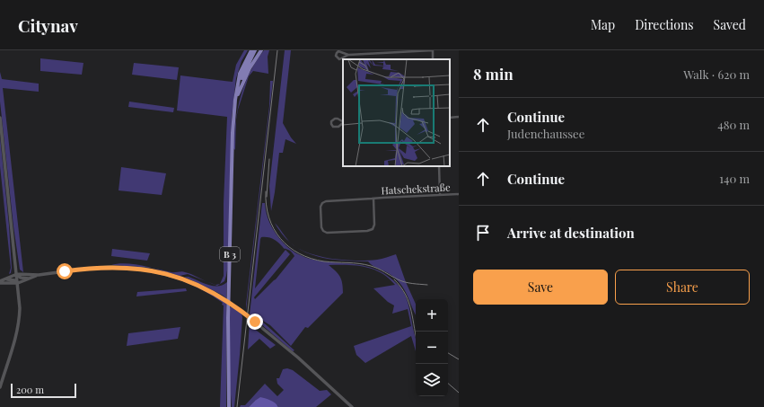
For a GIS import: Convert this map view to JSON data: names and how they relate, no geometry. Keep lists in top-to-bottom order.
{
  "streets": {
    "main road": ["B 3"],
    "street": ["Hatschekstraße"]
  },
  "scale_bar": "200 m",
  "page": {
    "header": "Citynav",
    "nav": ["Map", "Directions", "Saved"],
    "heading": ["8 min", "Walk · 620 m"],
    "list": [
      ["Continue", "Judenchaussee", "480 m"],
      ["Continue", "140 m"],
      "Arrive at destination"
    ],
    "buttons": ["Save", "Share"],
    "map_buttons": ["+", "−"],
    "scale": "200 m"
  }
}
